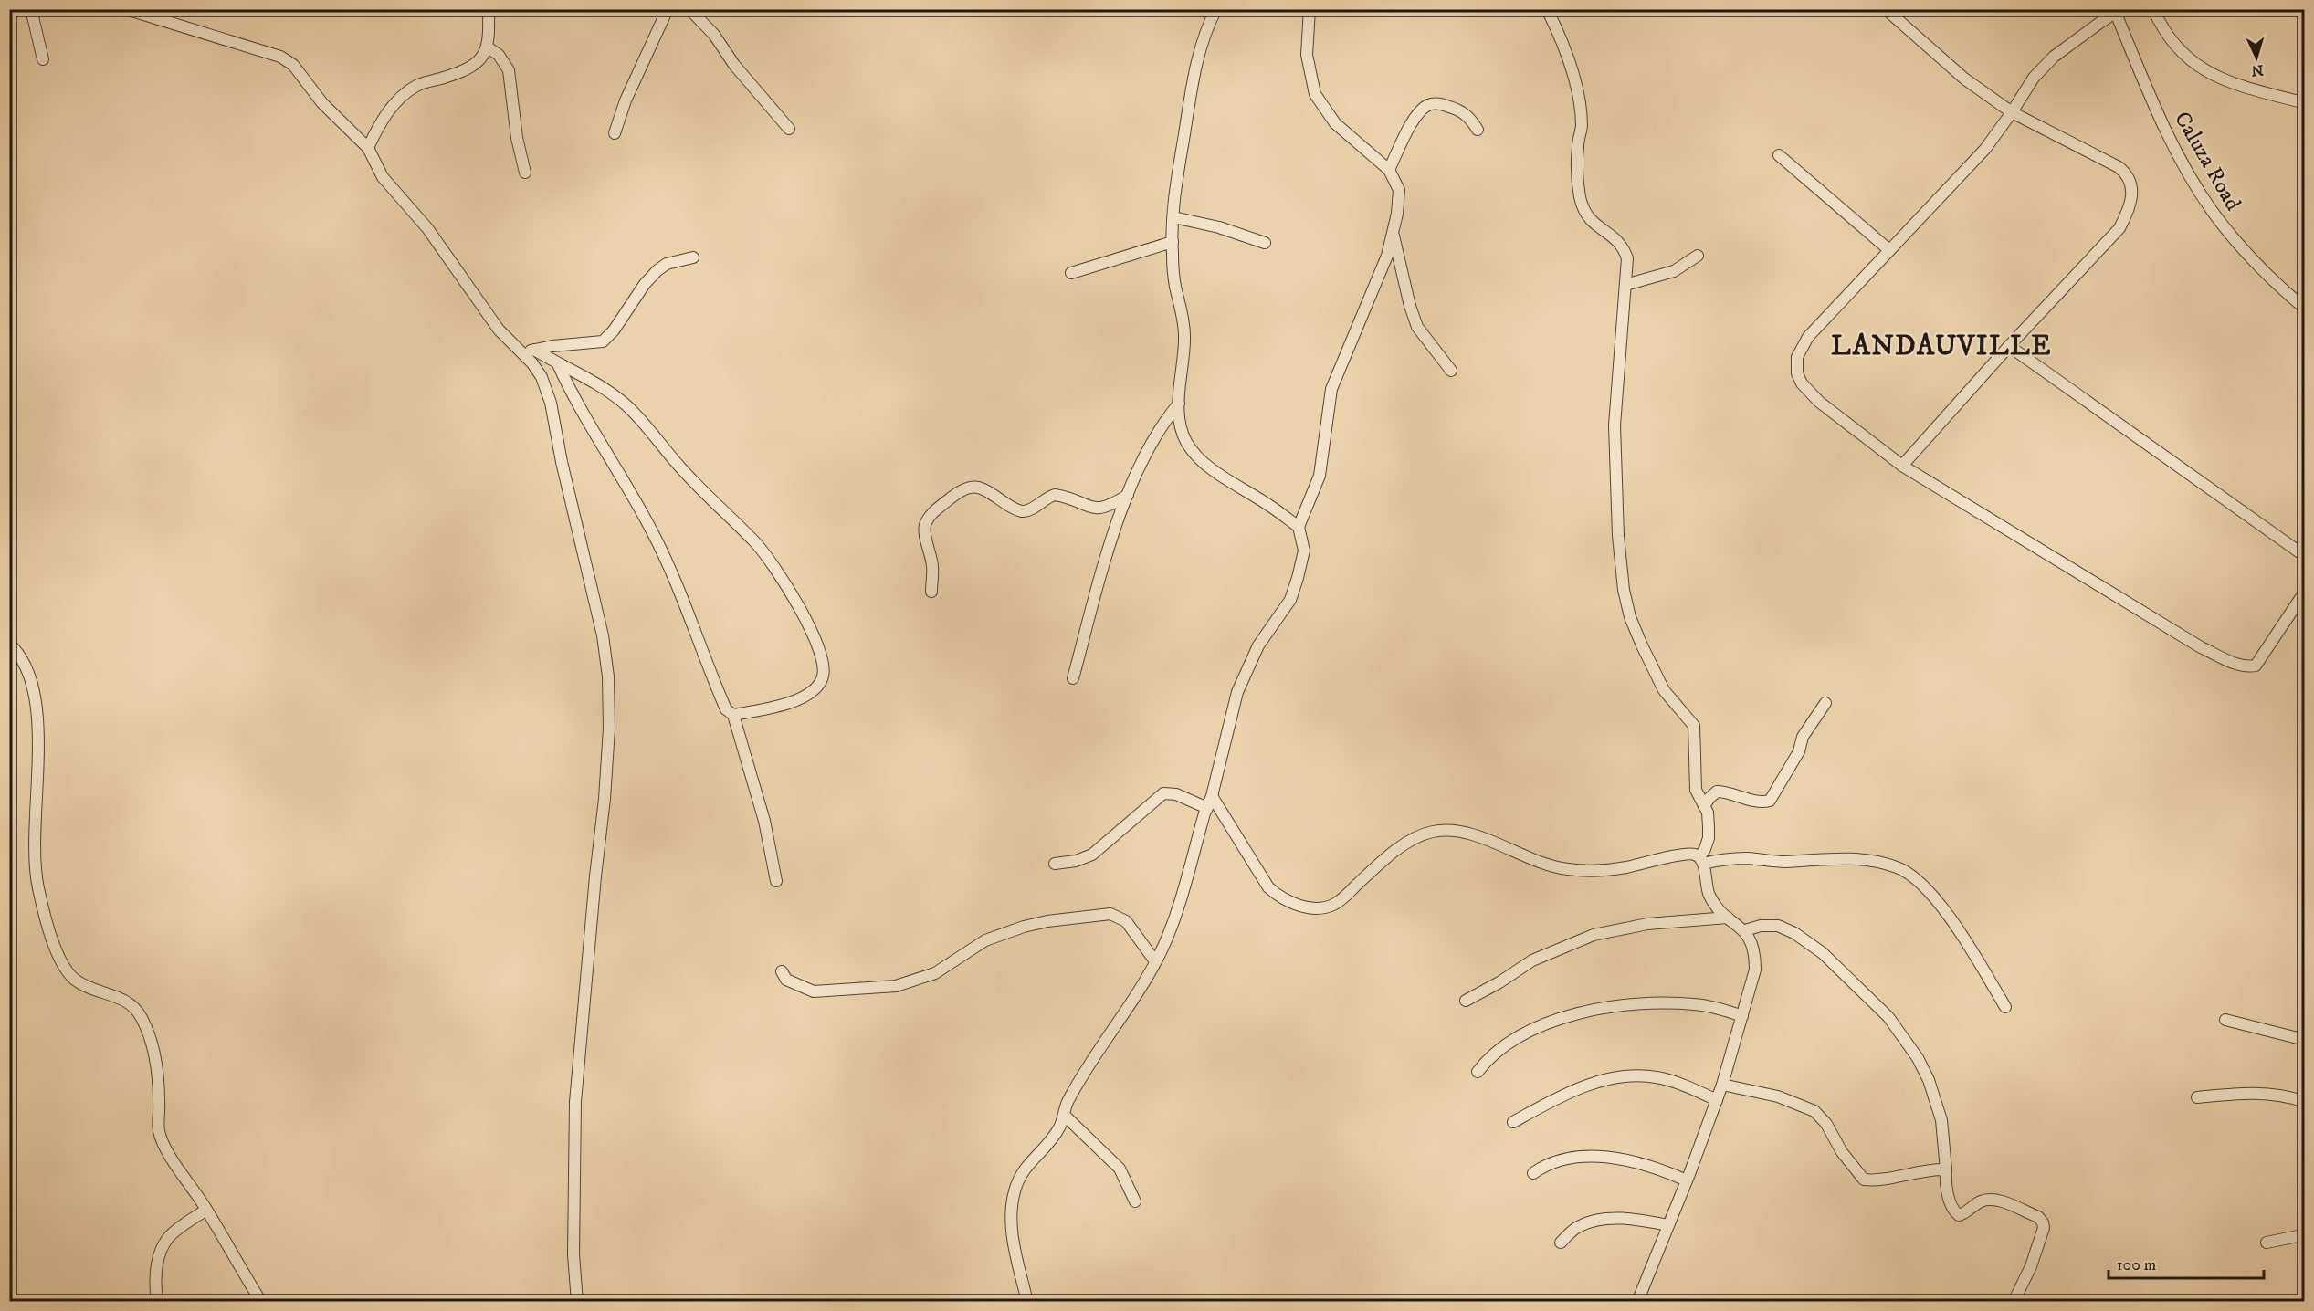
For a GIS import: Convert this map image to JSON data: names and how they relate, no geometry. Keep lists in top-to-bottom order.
{
  "streets": {
    "street": ["Caluza Road"]
  },
  "districts": ["LANDAUVILLE"],
  "scale_bar": "100 m",
  "north": "bottom"
}
